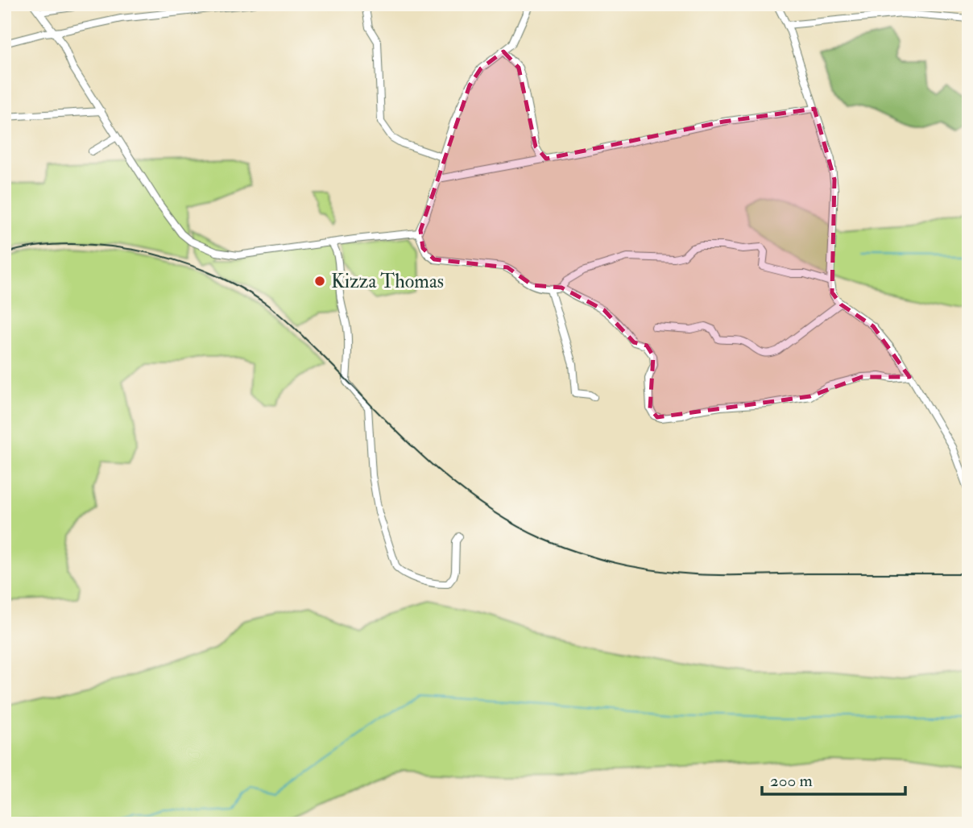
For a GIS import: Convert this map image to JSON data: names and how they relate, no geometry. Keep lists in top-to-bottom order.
{
  "places": ["Kizza Thomas"],
  "scale_bar": "200 m"
}
